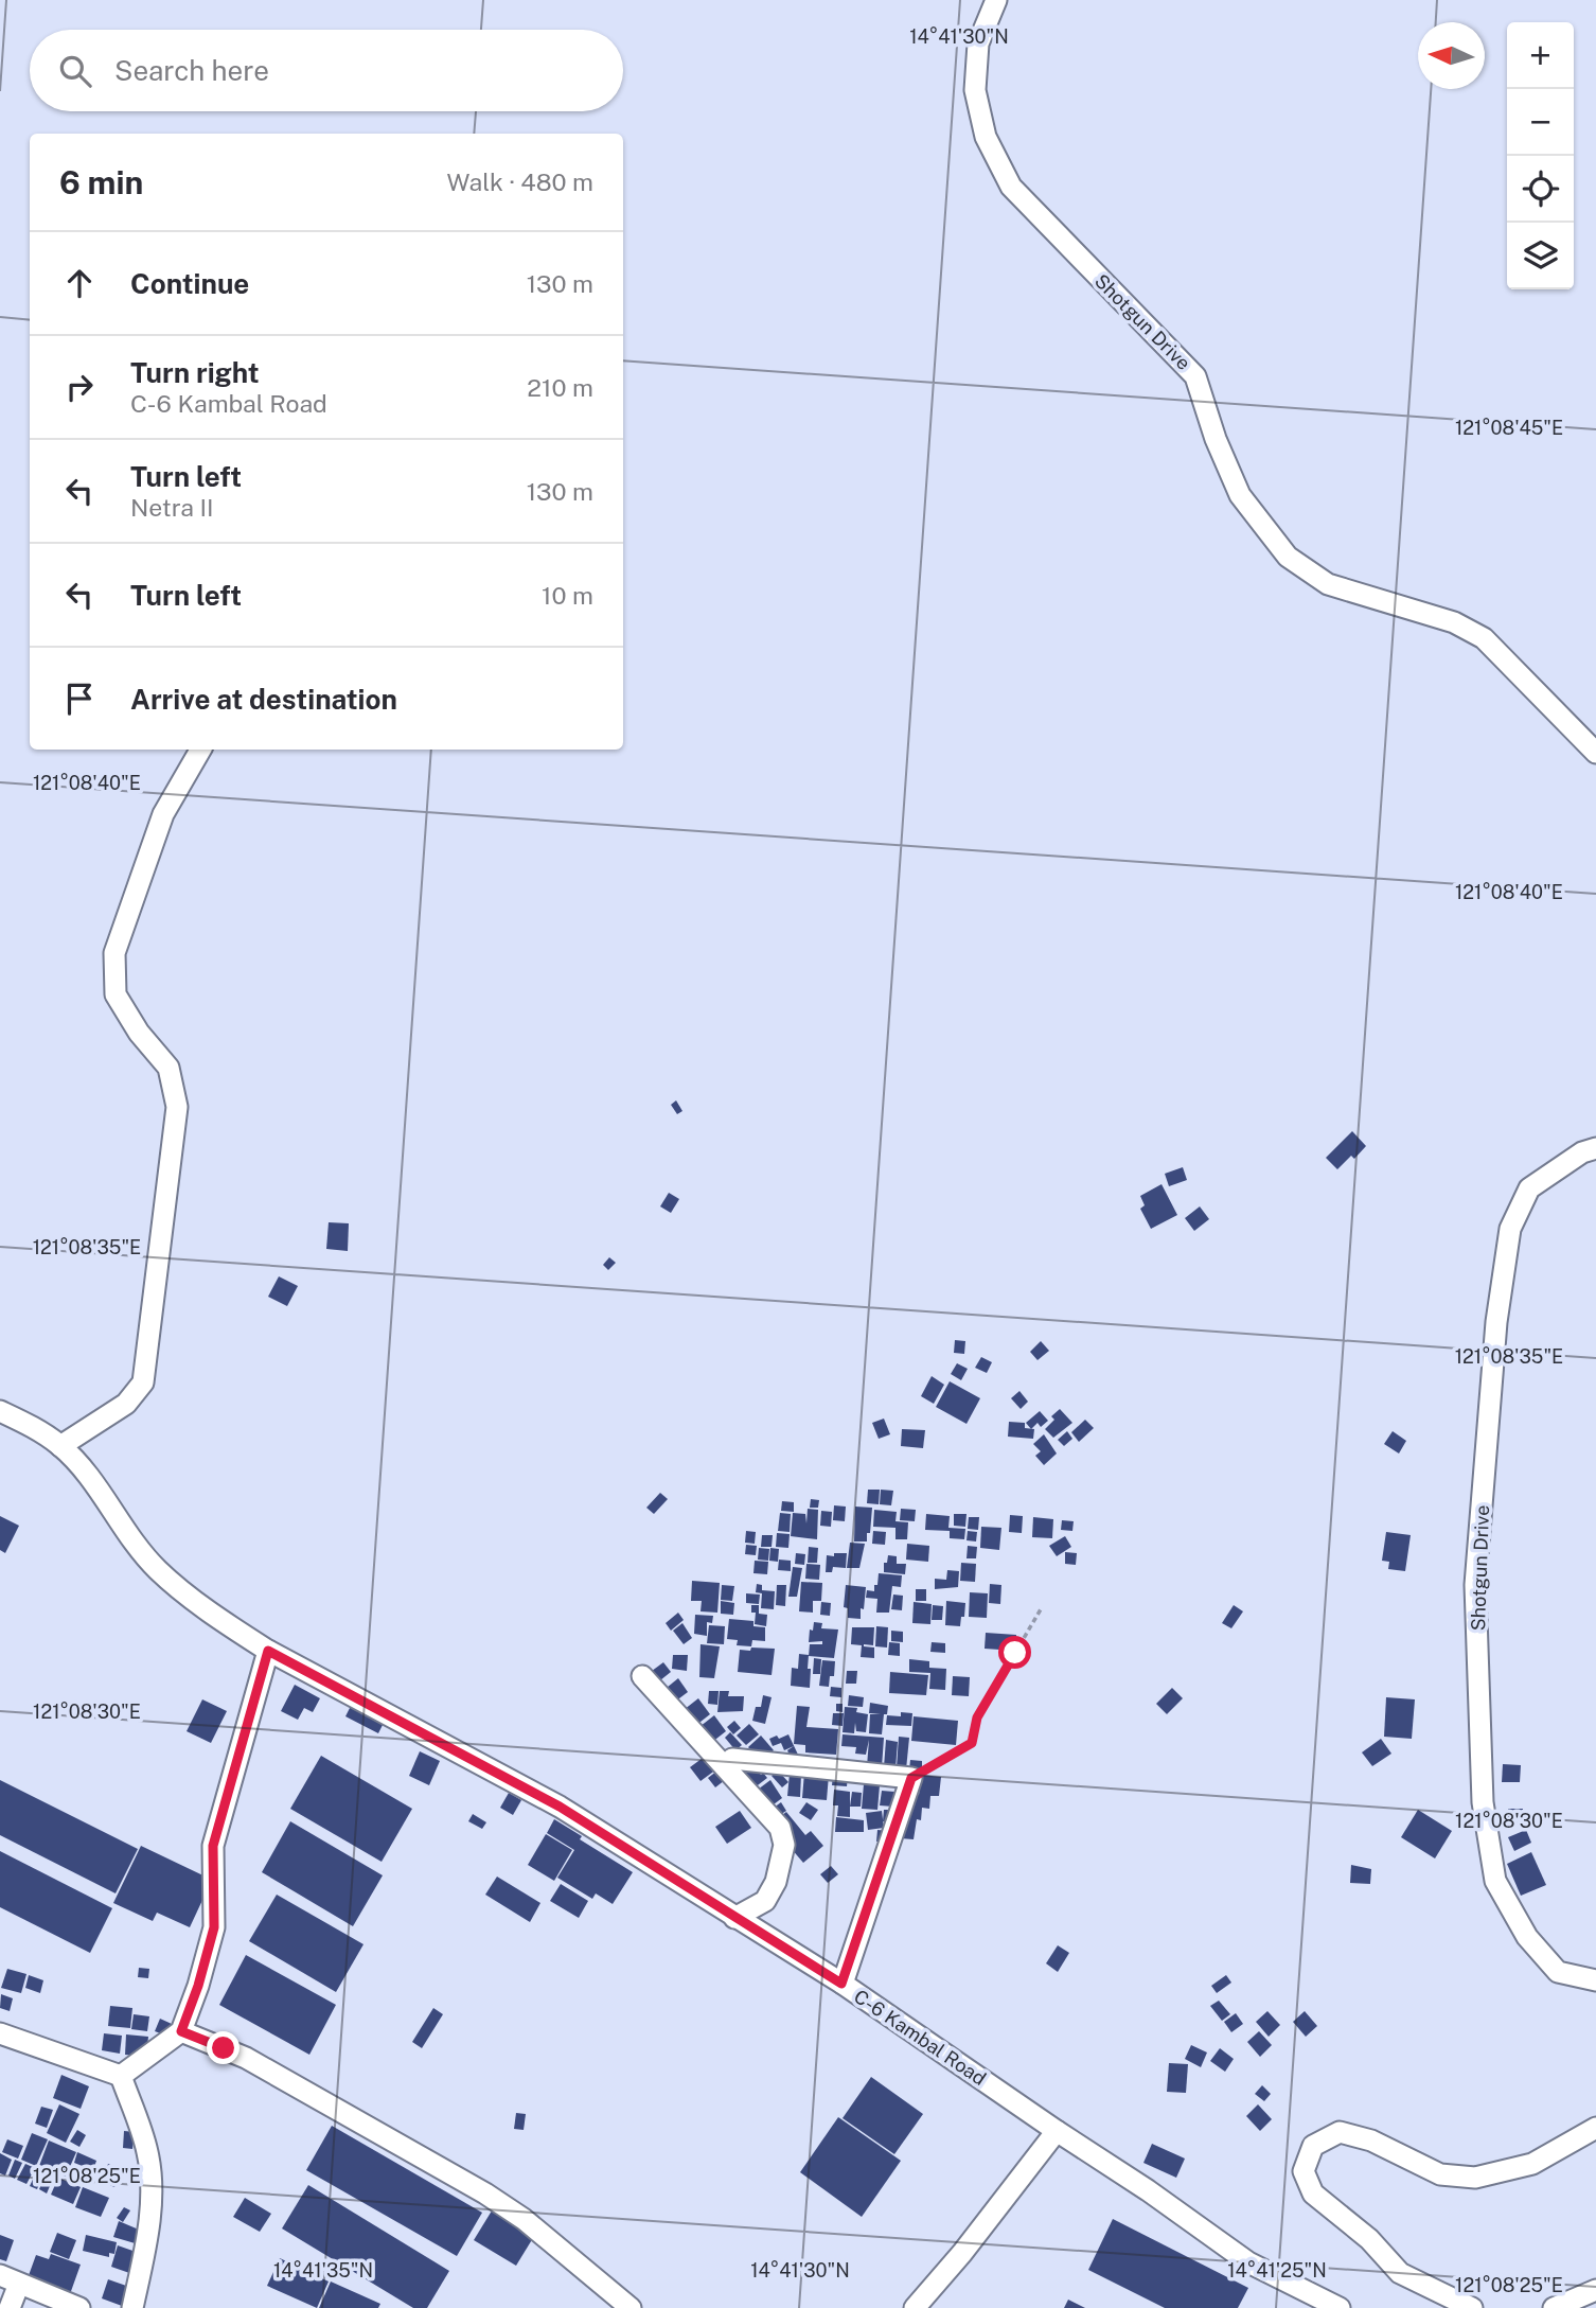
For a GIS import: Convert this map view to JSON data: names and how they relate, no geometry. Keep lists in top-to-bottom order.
{
  "streets": {
    "street": ["Shotgun Drive", "C-6 Kambal Road"]
  },
  "north": "left",
  "page": {
    "map_buttons": ["+", "−"],
    "search": "Search here",
    "heading": ["6 min", "Walk · 480 m"],
    "list": [
      ["Continue", "130 m"],
      ["Turn right", "C-6 Kambal Road", "210 m"],
      ["Turn left", "Netra II", "130 m"],
      ["Turn left", "10 m"],
      "Arrive at destination"
    ]
  },
  "coordinates": [
    "14°41'30\"N",
    "121°08'45\"E",
    "121°08'40\"E",
    "121°08'35\"E",
    "121°08'30\"E",
    "121°08'25\"E",
    "14°41'35\"N",
    "14°41'25\"N"
  ]
}
